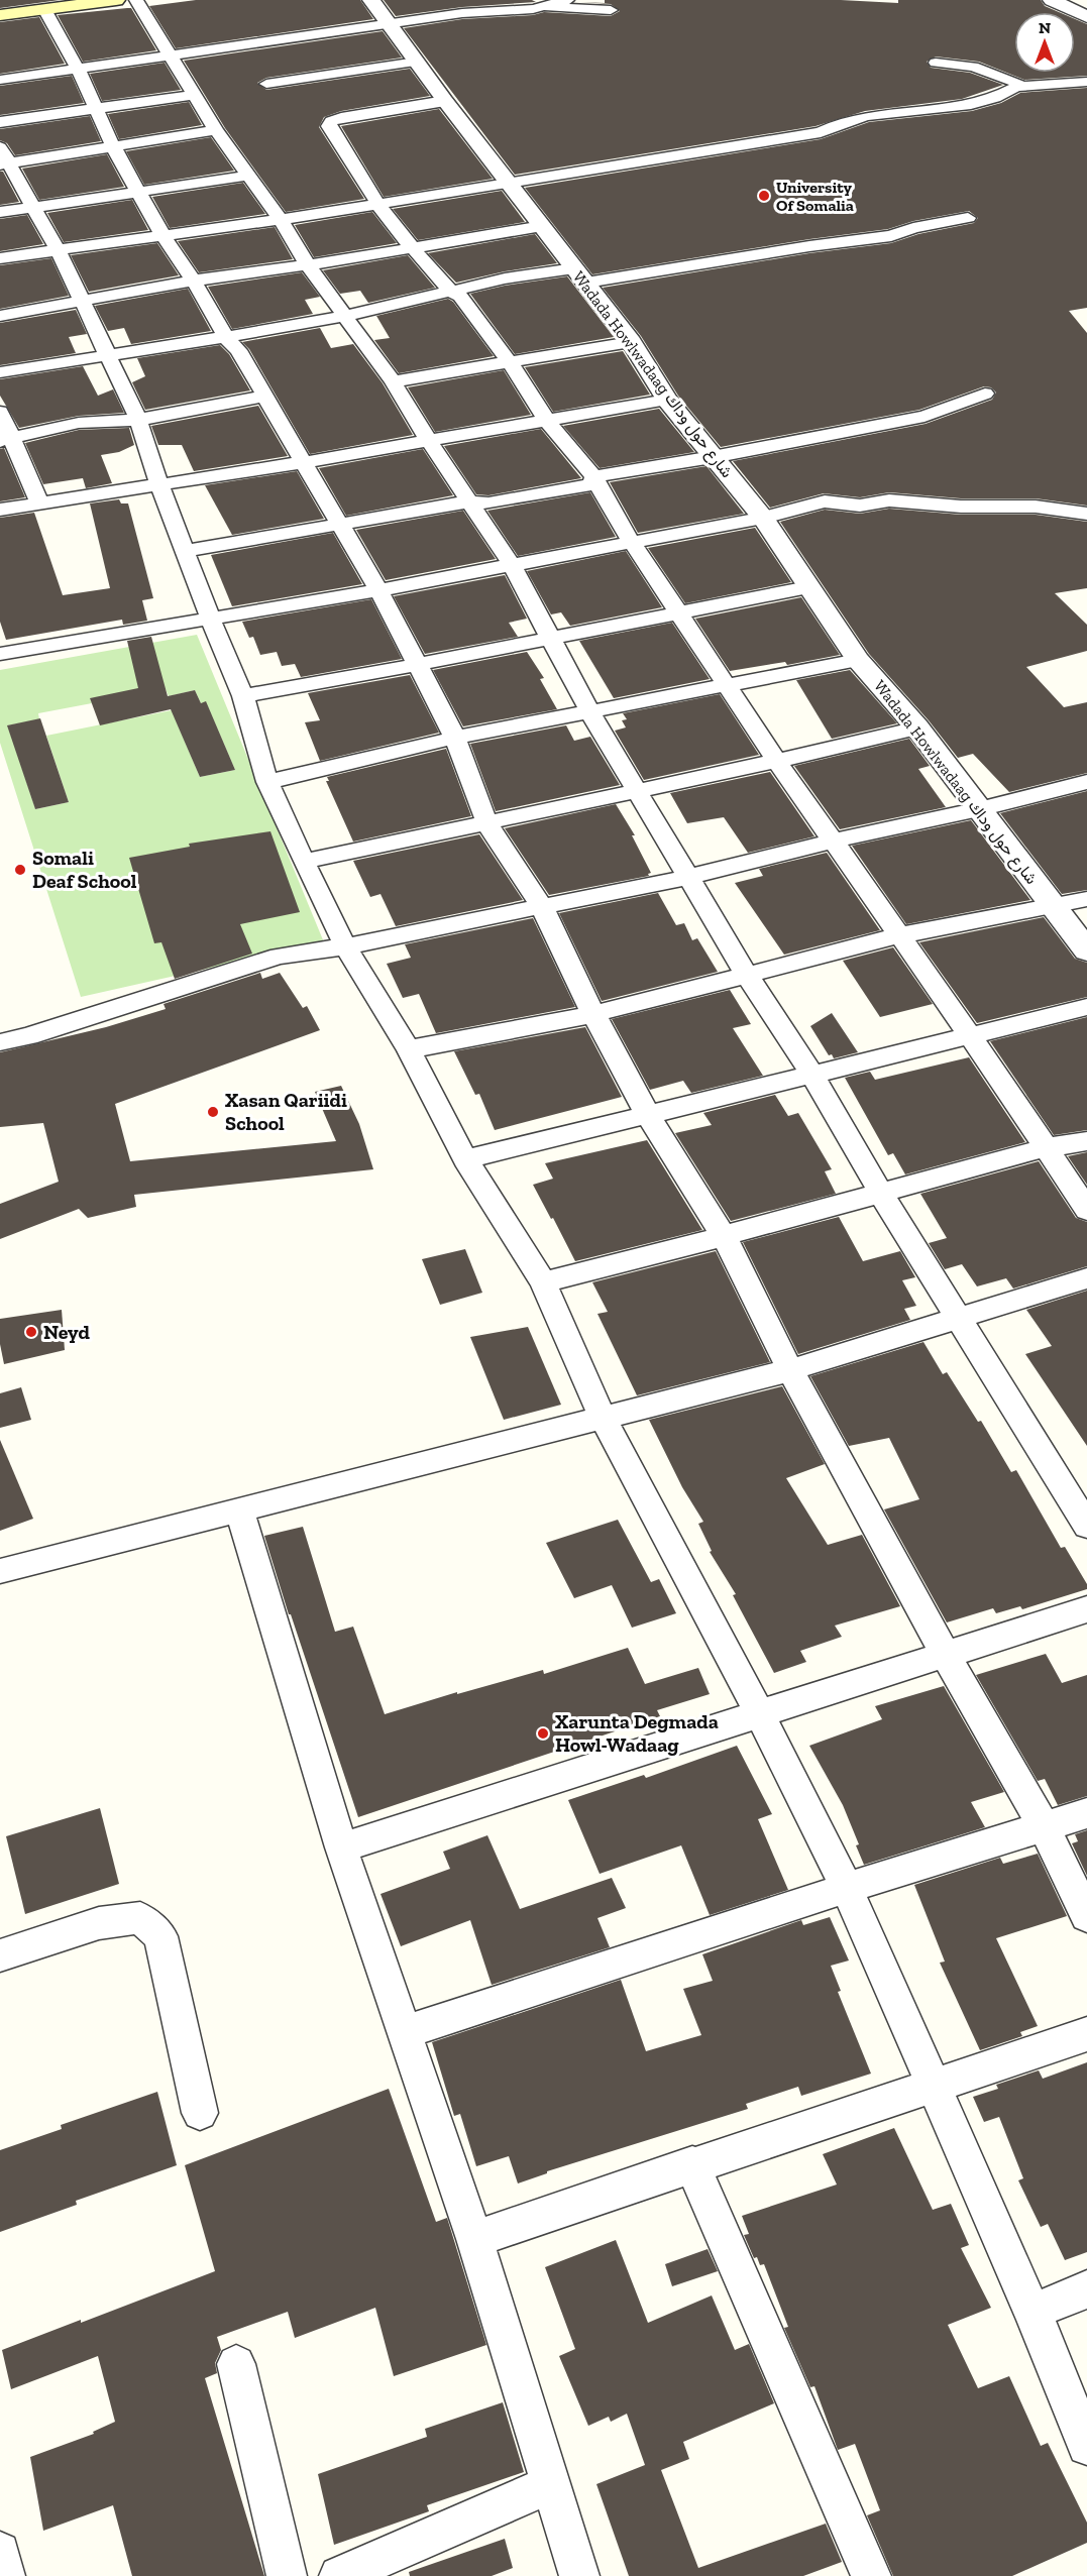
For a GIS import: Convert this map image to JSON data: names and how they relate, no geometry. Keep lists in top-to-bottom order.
{
  "streets": {
    "street": ["Wadada Howlwadaag شارع حول وداك"]
  },
  "places": [
    "University Of Somalia",
    "Somali Deaf School",
    "Xasan Qariidi School",
    "Neyd",
    "Xarunta Degmada Howl-Wadaag"
  ],
  "north": "top"
}
